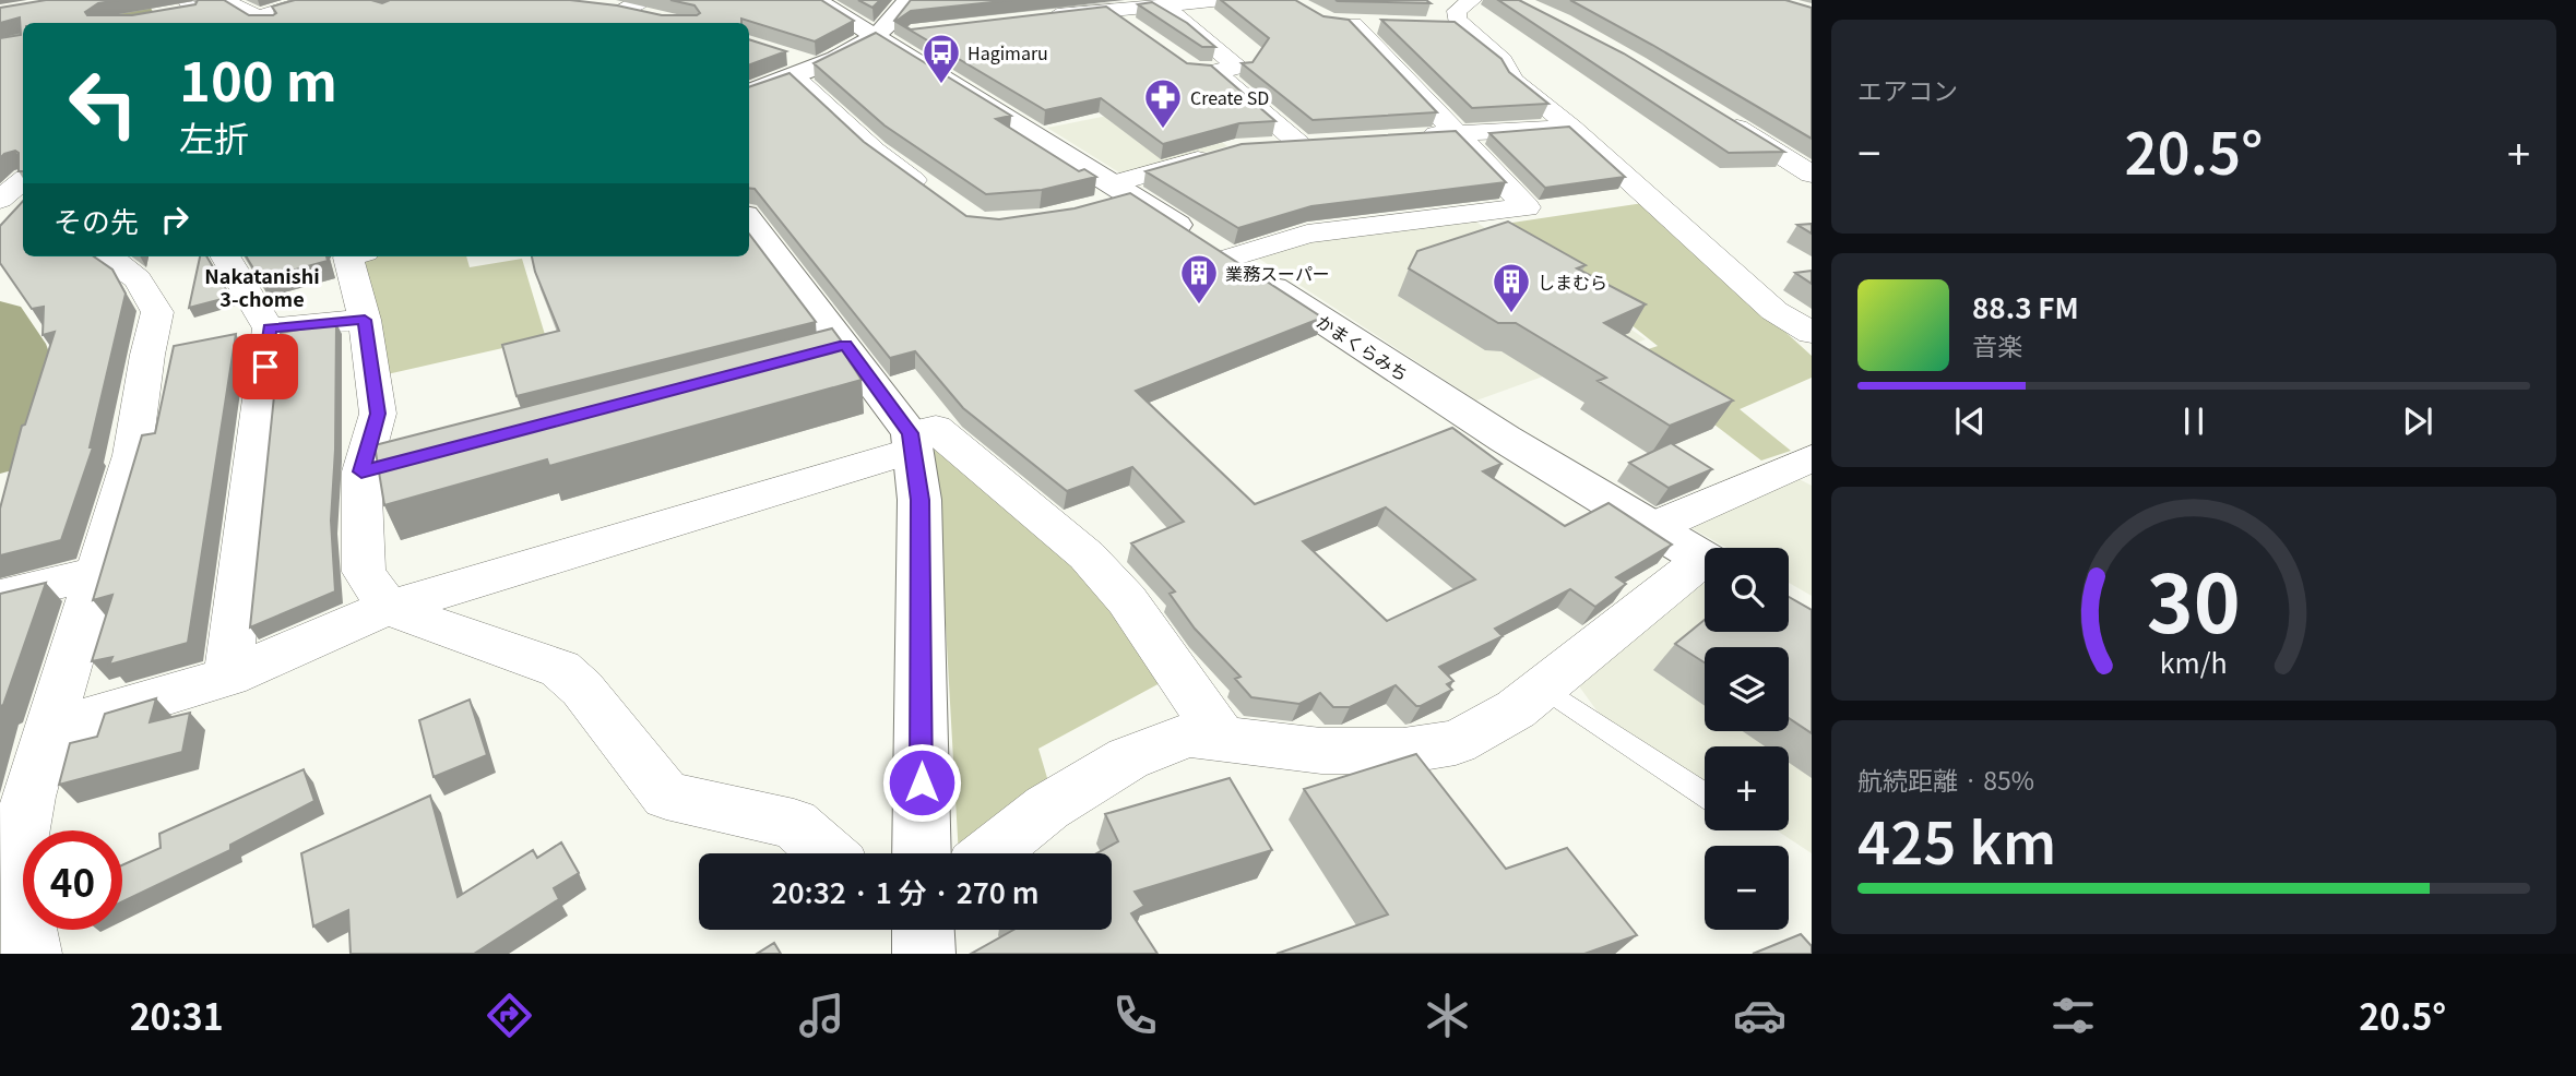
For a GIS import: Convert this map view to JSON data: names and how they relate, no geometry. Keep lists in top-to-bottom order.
{
  "streets": {
    "main road": ["かまくらみち"]
  },
  "districts": ["Nakatanishi 3-chome"],
  "places": {
    "bus stop": ["Hagimaru"],
    "pharmacy": ["Create SD"],
    "building": ["業務スーパー", "しまむら"]
  },
  "page": {
    "tile": [
      "エアコン",
      ["航続距離 · 85%", "425 km"]
    ],
    "turn": ["100 m", "左折"],
    "heat": ["−", "20.5°", "+"],
    "then": "その先",
    "song": ["88.3 FM", "音楽"],
    "map_buttons": ["+", "−"],
    "limit": "40",
    "trip": "20:32 · 1 分 · 270 m",
    "tabs": ["20:31", "20.5°"],
    "gauge": ["30", "km/h"]
  }
}
